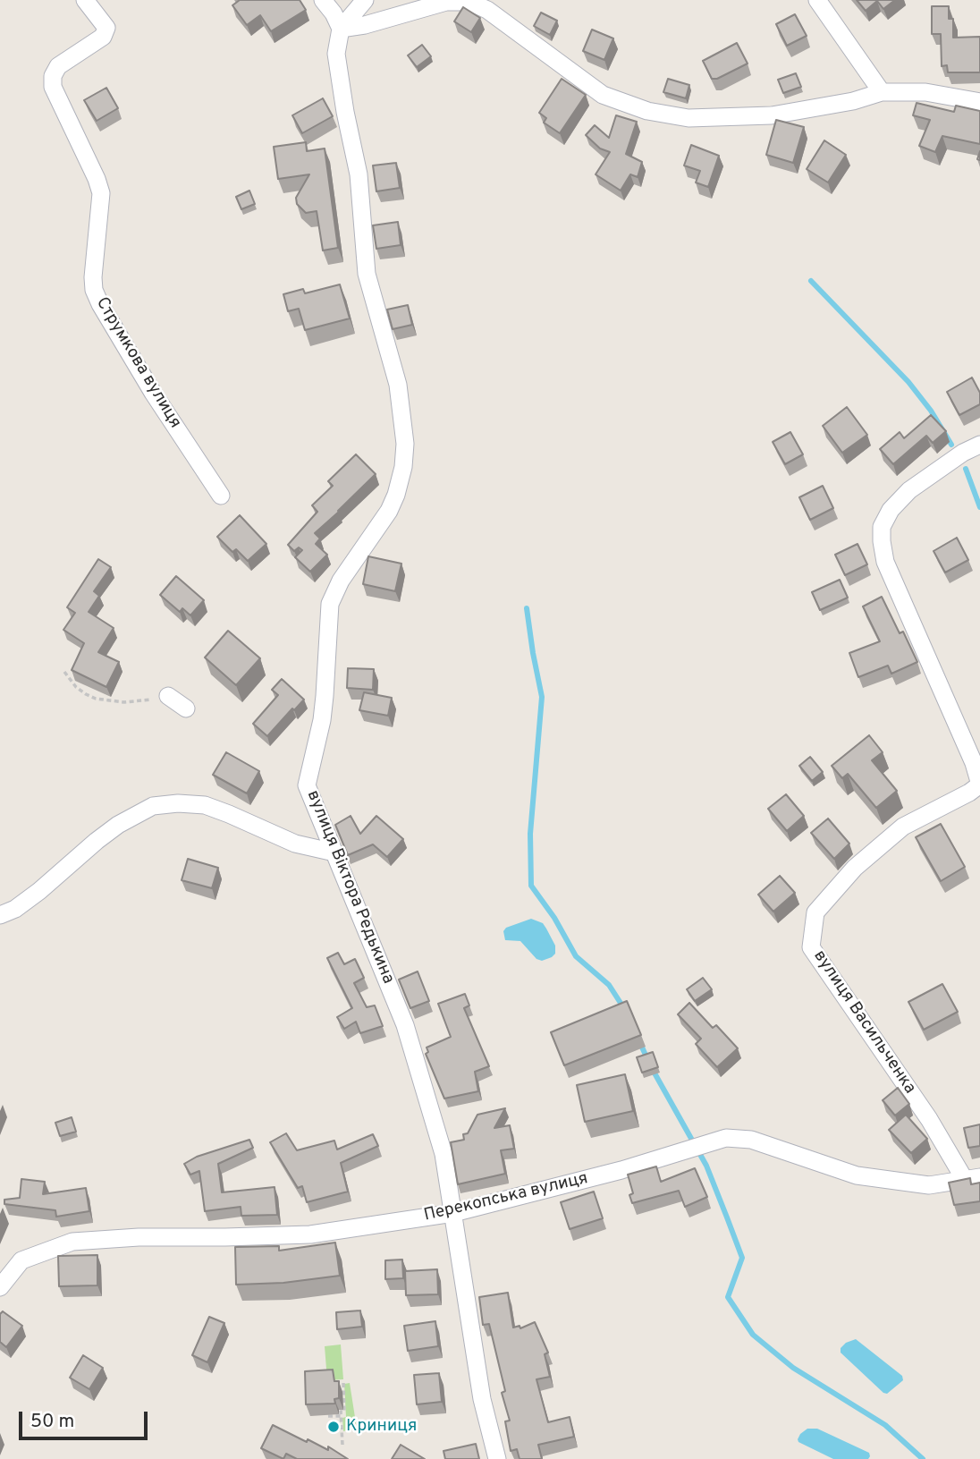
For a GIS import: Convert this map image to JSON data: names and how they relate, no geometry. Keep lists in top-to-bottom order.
{
  "streets": {
    "street": [
      "Струмкова вулиця",
      "вулиця Віктора Редькина",
      "вулиця Васильченка",
      "Перекопська вулиця"
    ]
  },
  "crossings": [
    ["вулиця Віктора Редькина", "Перекопська вулиця"],
    ["вулиця Васильченка", "Перекопська вулиця"]
  ],
  "places": ["Криниця"],
  "scale_bar": "50 m"
}
